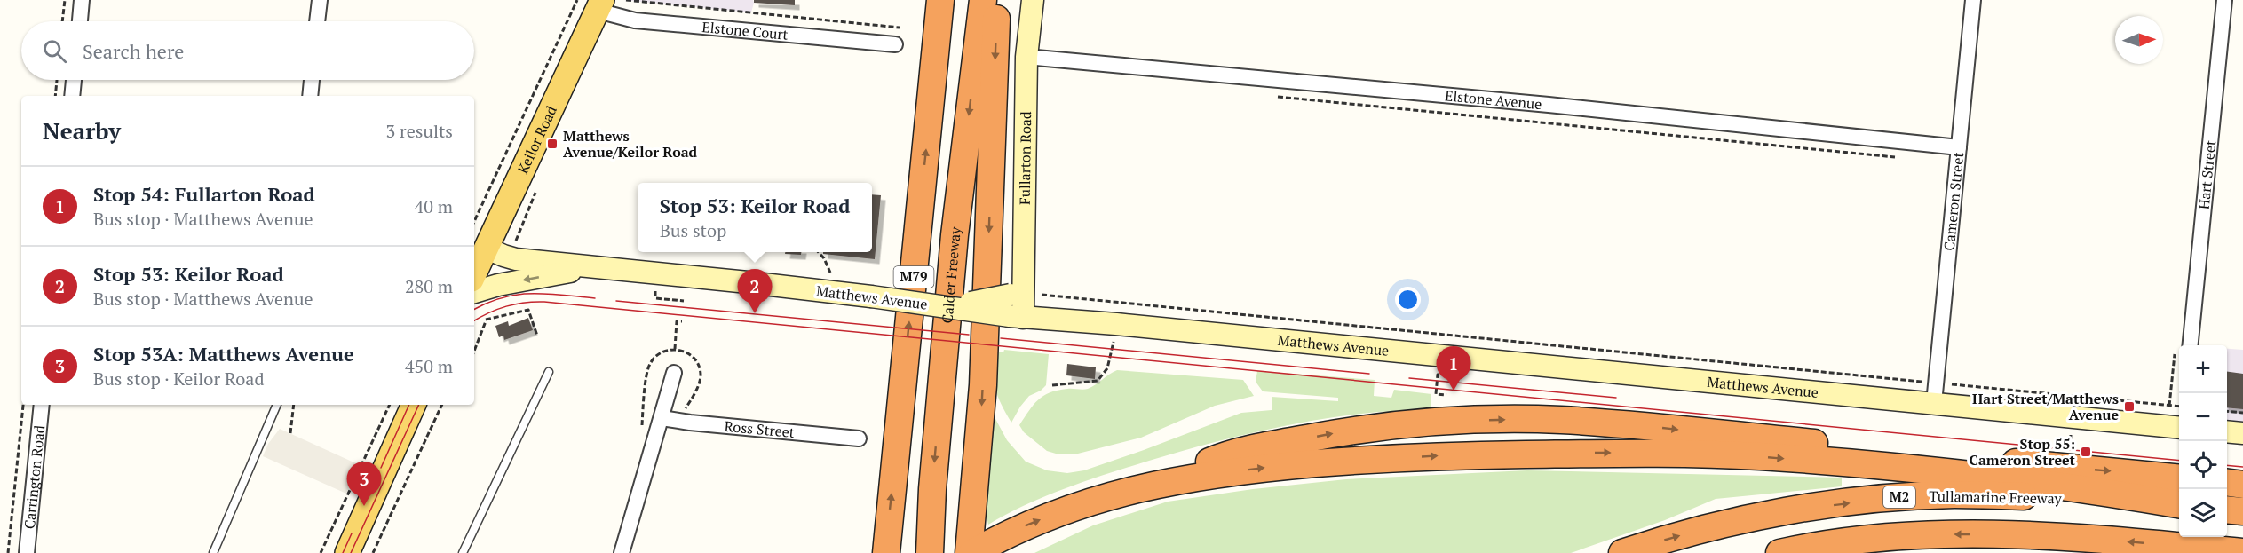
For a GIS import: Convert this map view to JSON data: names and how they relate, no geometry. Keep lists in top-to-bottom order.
{
  "streets": {
    "highway": [
      "Calder Freeway",
      "M79",
      "M2",
      "Tullamarine Freeway"
    ],
    "main road": ["Keilor Road", "Fullarton Road", "Matthews Avenue"],
    "street": [
      "Elstone Court",
      "Elstone Avenue",
      "Hart Street",
      "Cameron Street",
      "Ross Street",
      "Carrington Road"
    ]
  },
  "crossings": [
    ["Elstone Court", "Keilor Road"],
    ["Elstone Avenue", "Fullarton Road"],
    ["Elstone Avenue", "Cameron Street"],
    ["Keilor Road", "Matthews Avenue"],
    ["Fullarton Road", "Matthews Avenue"],
    ["Cameron Street", "Matthews Avenue"]
  ],
  "places": {
    "transit": ["Matthews Avenue/Keilor Road", "Hart Street/Matthews Avenue", "Stop 55: Cameron Street"]
  },
  "north": "right",
  "page": {
    "search": "Search here",
    "heading": ["Nearby", "3 results"],
    "list": [
      {
        "mark": "1",
        "name": "Stop 54: Fullarton Road",
        "note": "Bus stop · Matthews Avenue",
        "value": "40 m"
      },
      {
        "mark": "2",
        "name": "Stop 53: Keilor Road",
        "note": "Bus stop · Matthews Avenue",
        "value": "280 m"
      },
      {
        "mark": "3",
        "name": "Stop 53A: Matthews Avenue",
        "note": "Bus stop · Keilor Road",
        "value": "450 m"
      }
    ],
    "popup": ["Stop 53: Keilor Road", "Bus stop"],
    "pins": ["2", "1", "3"],
    "map_buttons": ["+", "−"]
  }
}
